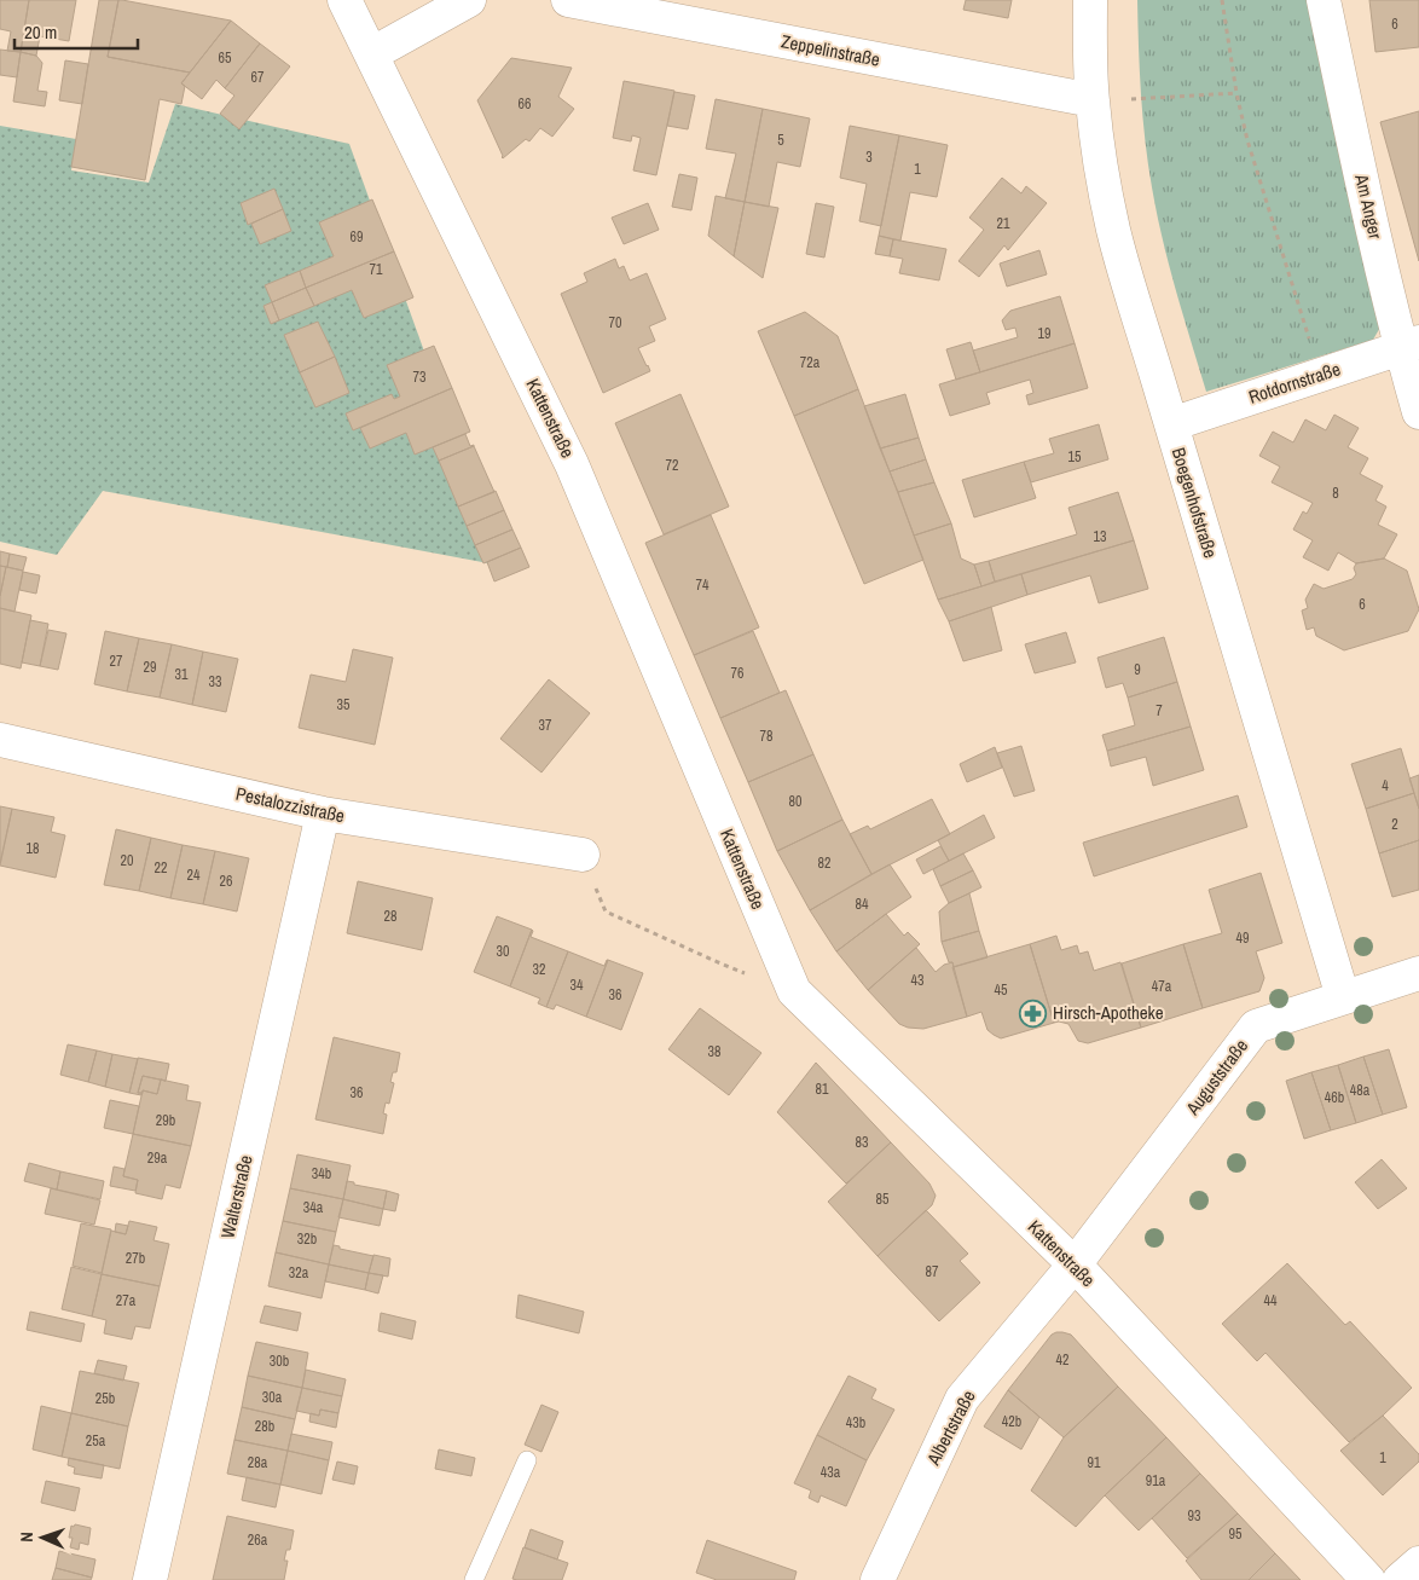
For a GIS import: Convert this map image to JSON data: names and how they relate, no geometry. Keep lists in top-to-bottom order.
{
  "streets": {
    "street": [
      "Zeppelinstraße",
      "Am Anger",
      "Rotdornstraße",
      "Kattenstraße",
      "Boegenhofstraße",
      "Pestalozzistraße",
      "Auguststraße",
      "Walterstraße",
      "Albertstraße"
    ]
  },
  "crossings": [
    ["Zeppelinstraße", "Boegenhofstraße"],
    ["Am Anger", "Rotdornstraße"],
    ["Rotdornstraße", "Boegenhofstraße"],
    ["Kattenstraße", "Auguststraße"],
    ["Kattenstraße", "Albertstraße"],
    ["Boegenhofstraße", "Auguststraße"],
    ["Pestalozzistraße", "Walterstraße"],
    ["Auguststraße", "Albertstraße"]
  ],
  "places": {
    "pharmacy": ["Hirsch-Apotheke"]
  },
  "house_numbers": [
    "6",
    "65",
    "67",
    "66",
    "5",
    "3",
    "1",
    "21",
    "69",
    "71",
    "70",
    "19",
    "72a",
    "73",
    "15",
    "72",
    "8",
    "13",
    "74",
    "6",
    "27",
    "29",
    "9",
    "76",
    "31",
    "33",
    "35",
    "7",
    "37",
    "78",
    "4",
    "80",
    "2",
    "18",
    "20",
    "82",
    "22",
    "24",
    "26",
    "84",
    "28",
    "49",
    "30",
    "32",
    "43",
    "34",
    "47a",
    "45",
    "36",
    "38",
    "81",
    "48a",
    "36",
    "46b",
    "29b",
    "83",
    "29a",
    "34b",
    "85",
    "34a",
    "32b",
    "27b",
    "87",
    "32a",
    "27a",
    "44",
    "42",
    "30b",
    "30a",
    "25b",
    "42b",
    "43b",
    "28b",
    "25a",
    "1",
    "28a",
    "91",
    "43a",
    "91a",
    "93",
    "95",
    "26a"
  ],
  "scale_bar": "20 m",
  "north": "left"
}
